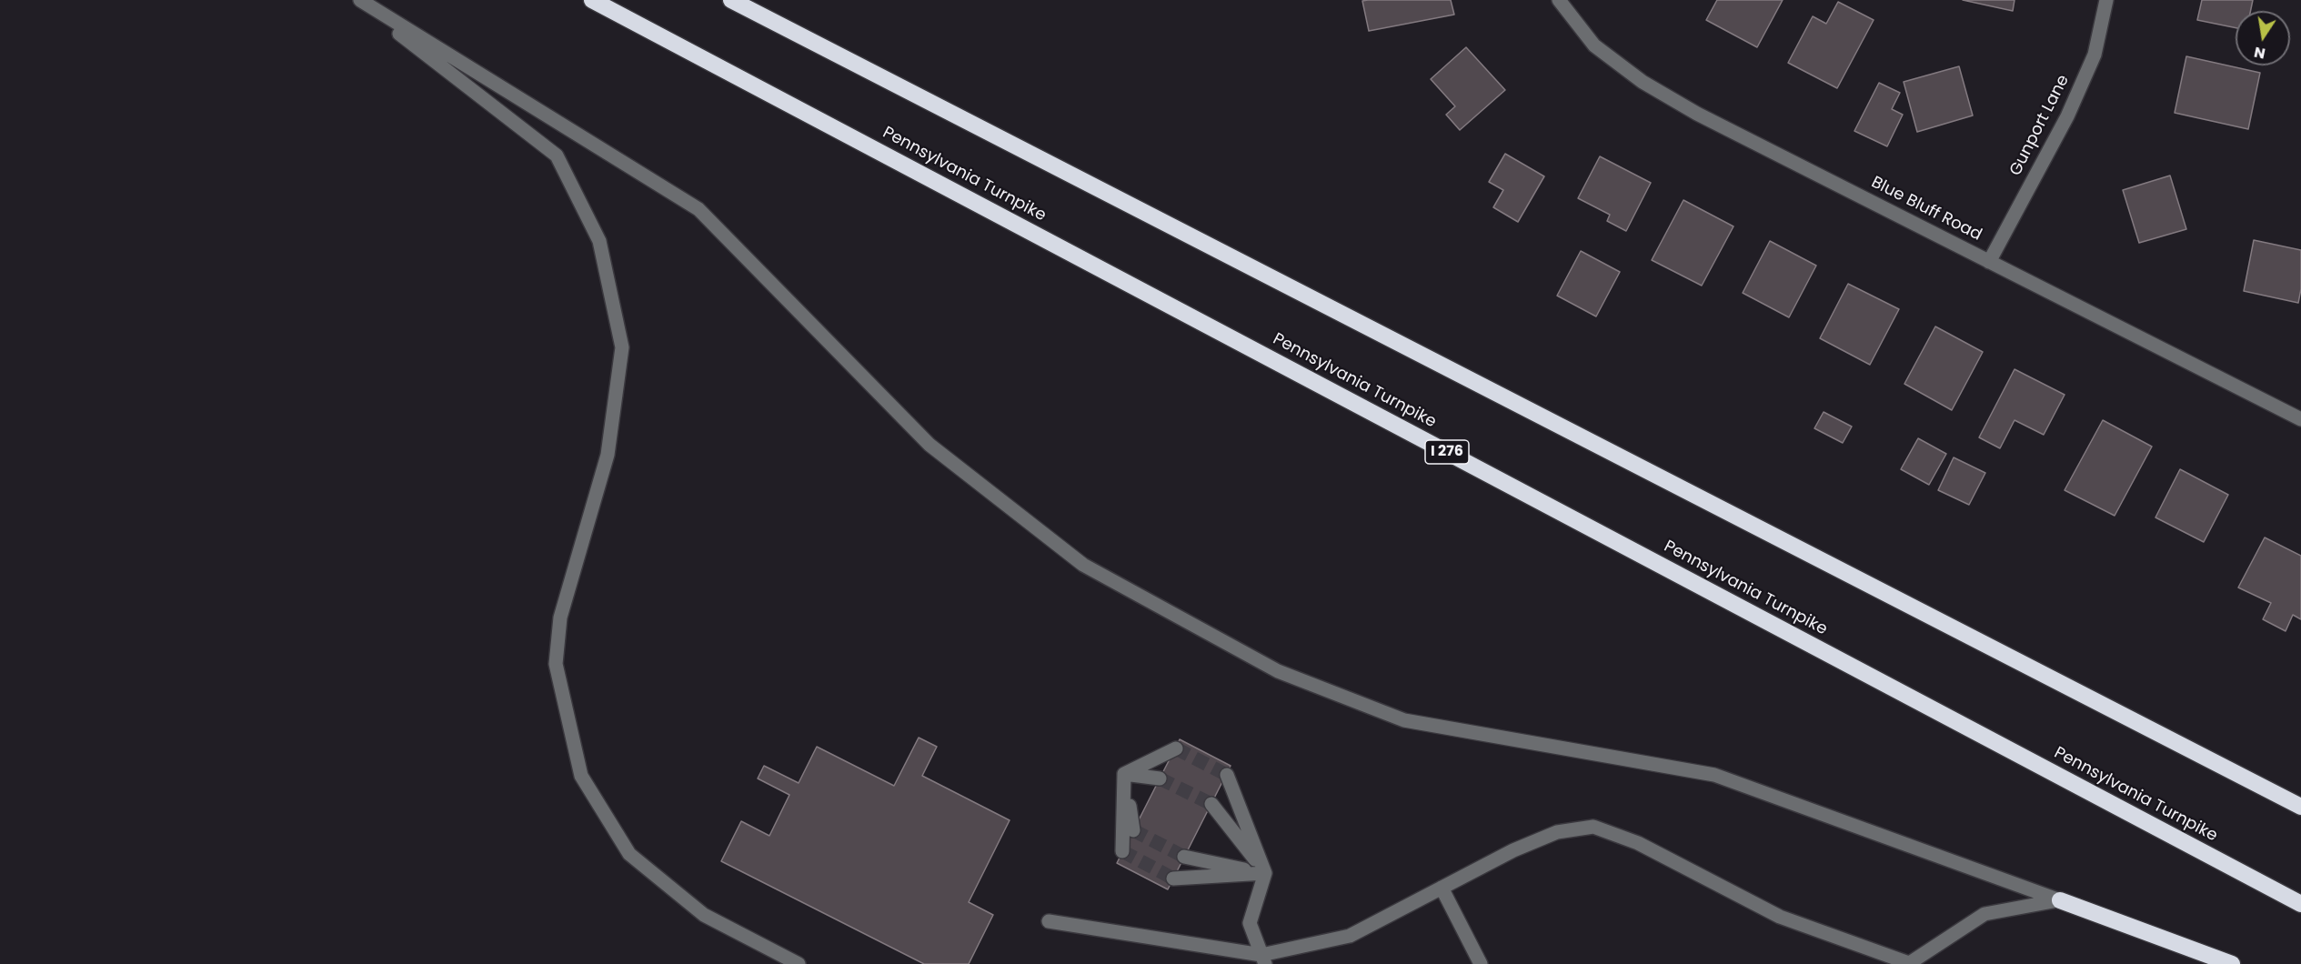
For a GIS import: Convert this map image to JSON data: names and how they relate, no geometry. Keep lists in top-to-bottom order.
{
  "streets": {
    "highway": ["Pennsylvania Turnpike", "I 276"],
    "street": ["Gunport Lane", "Blue Bluff Road"]
  },
  "crossings": [
    ["Gunport Lane", "Blue Bluff Road"]
  ],
  "north": "bottom"
}
